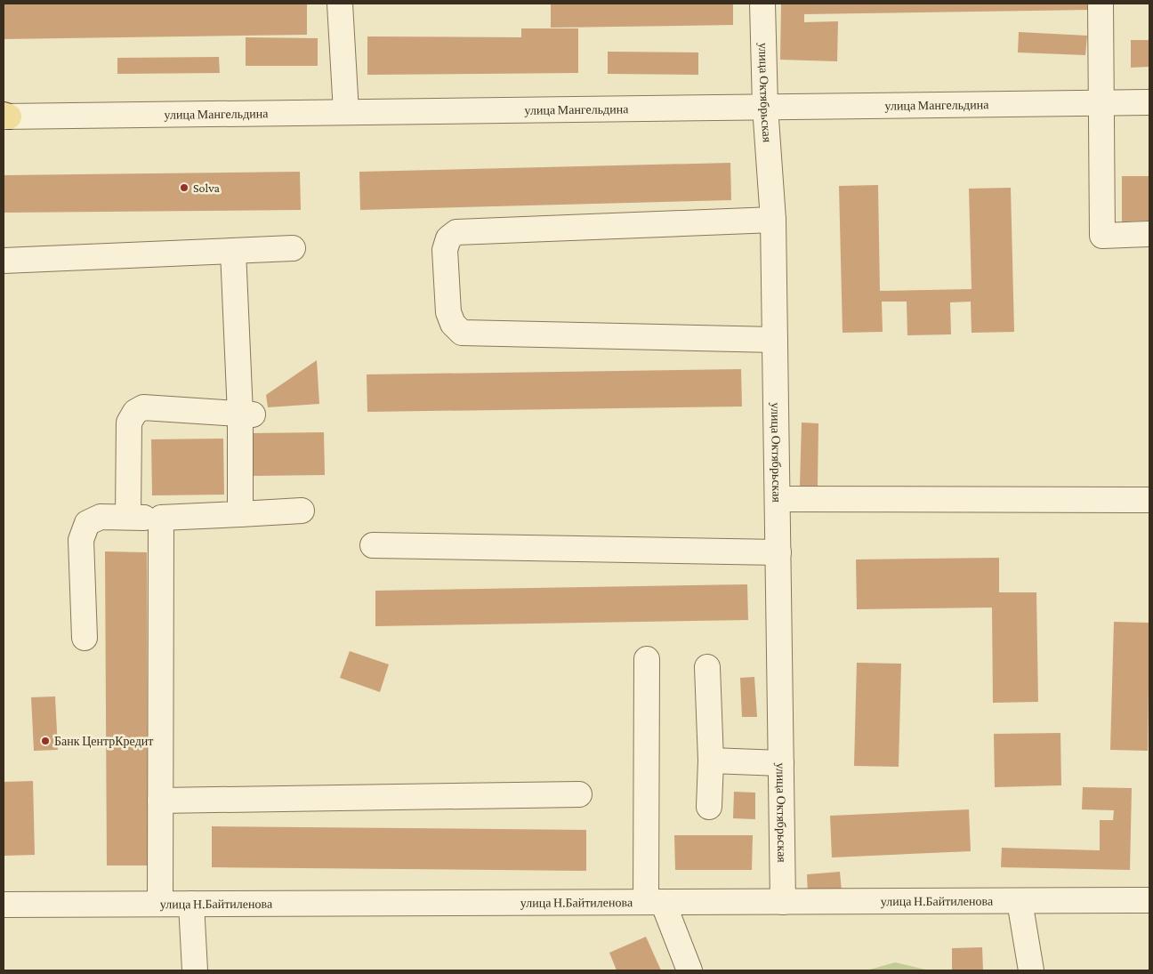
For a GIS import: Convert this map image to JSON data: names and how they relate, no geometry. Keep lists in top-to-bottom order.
{
  "streets": {
    "street": ["улица Октябрьская", "улица Мангельдина", "улица Н.Байтиленова"]
  },
  "crossings": [
    ["улица Октябрьская", "улица Мангельдина"],
    ["улица Октябрьская", "улица Н.Байтиленова"]
  ],
  "places": ["Solva", "Банк ЦентрКредит"]
}
